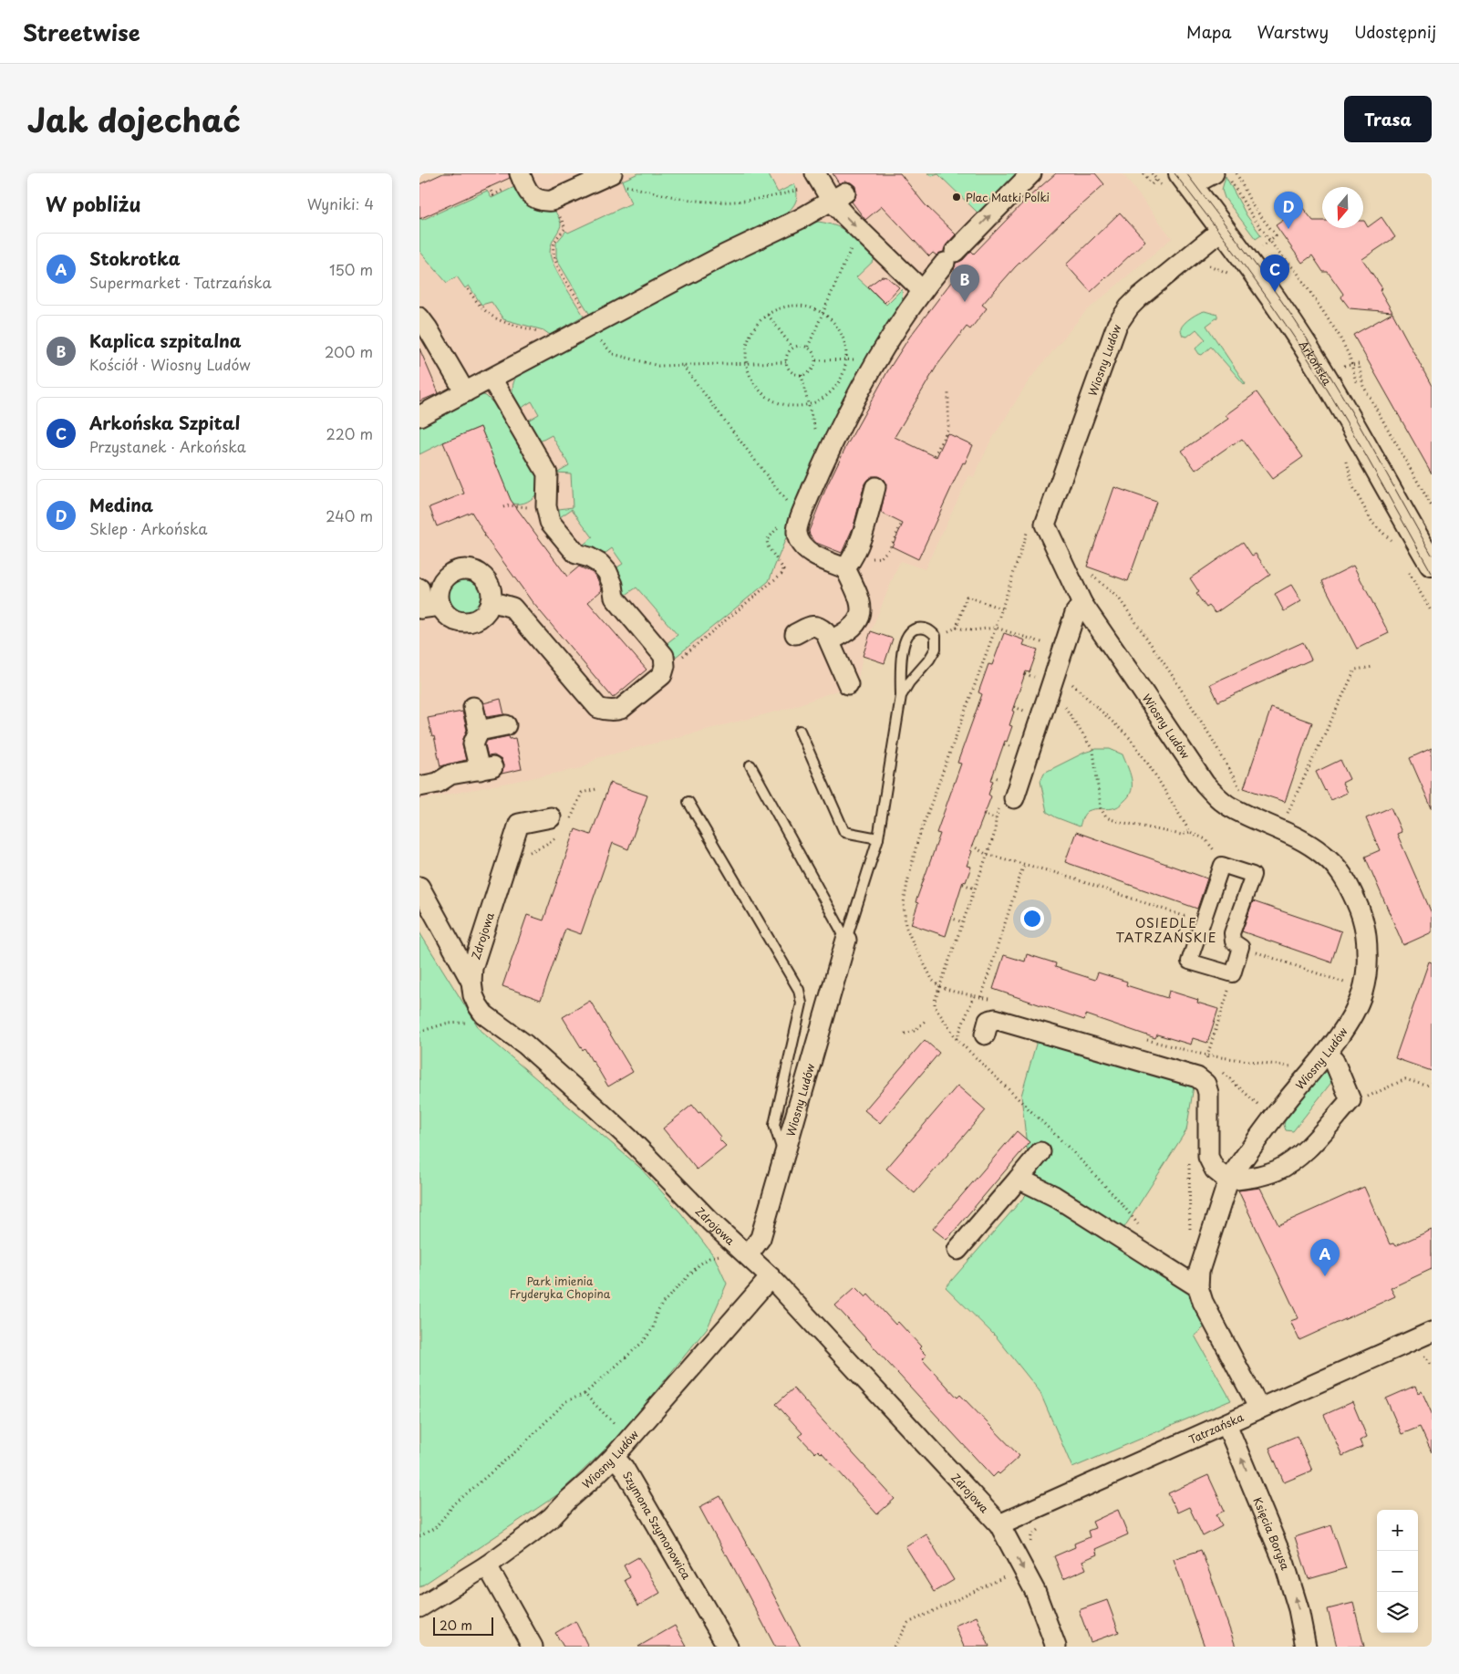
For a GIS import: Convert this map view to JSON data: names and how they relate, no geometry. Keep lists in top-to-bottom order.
{
  "streets": {
    "street": [
      "Wiosny Ludów",
      "Arkońska",
      "Zdrojowa",
      "Tatrzańska",
      "Szymona Szymonowica",
      "Księcia Borysa"
    ]
  },
  "crossings": [
    ["Wiosny Ludów", "Arkońska"],
    ["Wiosny Ludów", "Zdrojowa"],
    ["Wiosny Ludów", "Szymona Szymonowica"],
    ["Zdrojowa", "Tatrzańska"],
    ["Tatrzańska", "Księcia Borysa"]
  ],
  "one_way": ["Księcia Borysa"],
  "districts": ["OSIEDLE TATRZAŃSKIE"],
  "parks": ["Park imienia Fryderyka Chopina"],
  "places": ["Plac Matki Polki"],
  "scale_bar": "20 m",
  "north": "bottom",
  "page": {
    "header": "Streetwise",
    "nav": ["Mapa", "Warstwy", "Udostępnij"],
    "title": "Jak dojechać",
    "buttons": "Trasa",
    "heading": ["W pobliżu", "Wyniki: 4"],
    "pins": [
      "D",
      "C",
      "B",
      "A"
    ],
    "list": [
      {
        "mark": "A",
        "name": "Stokrotka",
        "note": "Supermarket · Tatrzańska",
        "value": "150 m"
      },
      {
        "mark": "B",
        "name": "Kaplica szpitalna",
        "note": "Kościół · Wiosny Ludów",
        "value": "200 m"
      },
      {
        "mark": "C",
        "name": "Arkońska Szpital",
        "note": "Przystanek · Arkońska",
        "value": "220 m"
      },
      {
        "mark": "D",
        "name": "Medina",
        "note": "Sklep · Arkońska",
        "value": "240 m"
      }
    ],
    "map_buttons": ["+", "−"],
    "scale": "20 m"
  }
}
